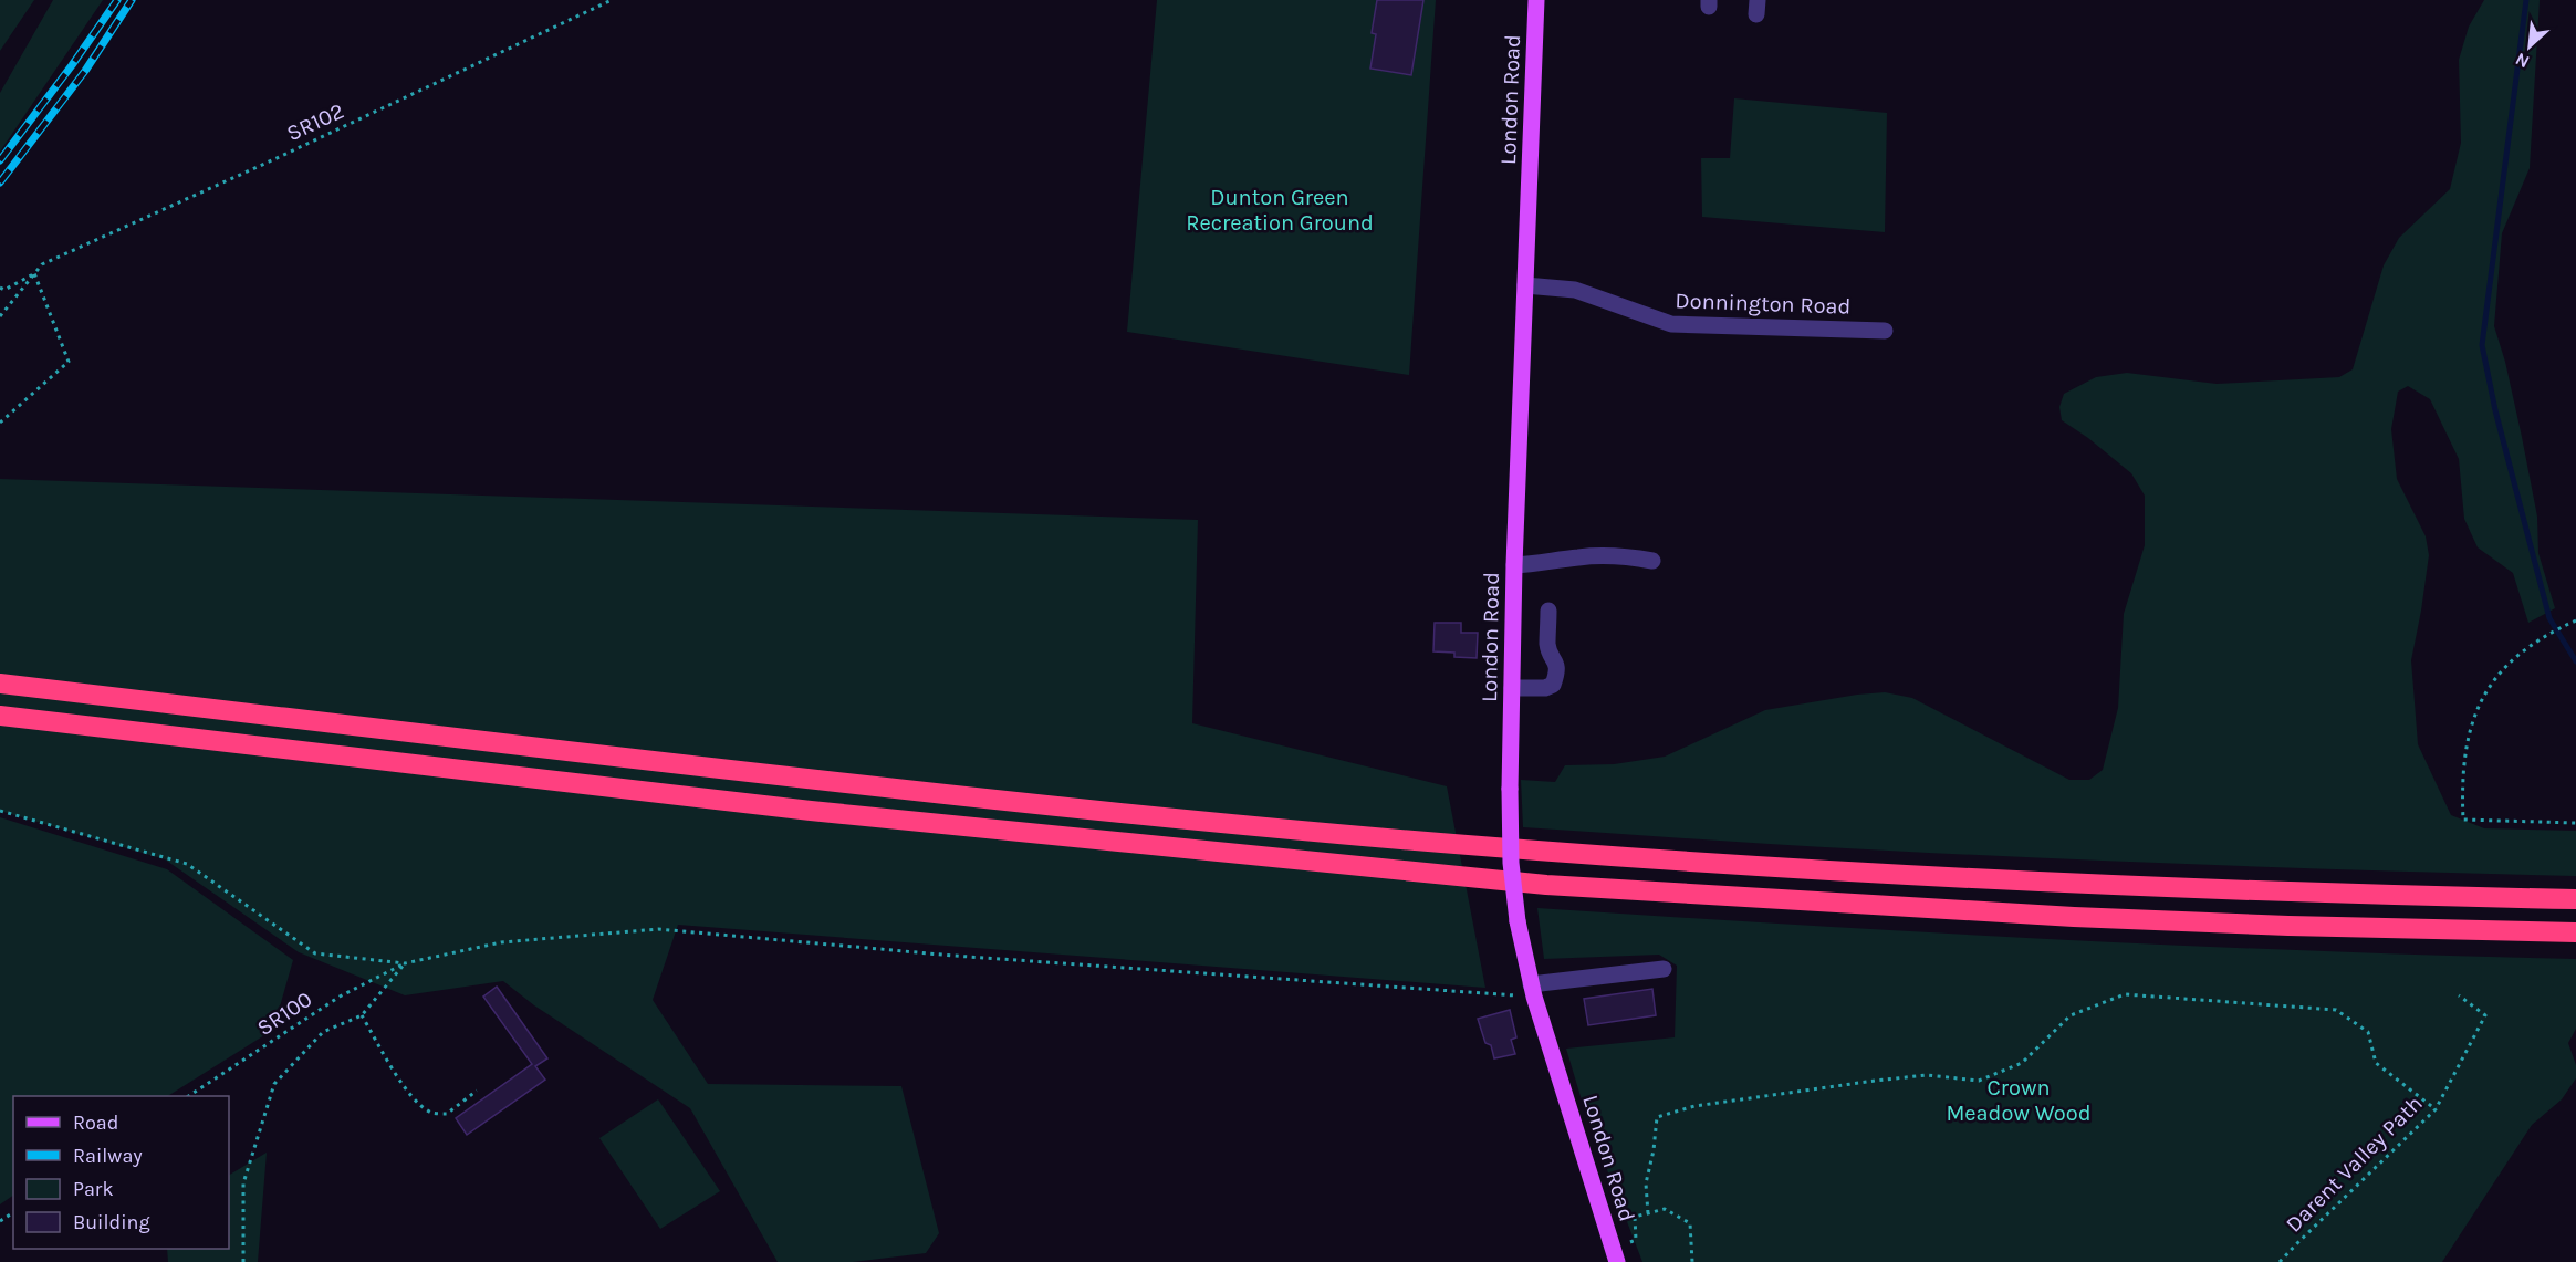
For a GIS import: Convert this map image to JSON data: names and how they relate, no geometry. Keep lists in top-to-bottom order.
{
  "streets": {
    "main road": ["London Road"],
    "street": ["Donnington Road"],
    "path": ["SR102", "SR100", "Darent Valley Path"]
  },
  "crossings": [
    ["London Road", "Donnington Road"]
  ],
  "parks": ["Dunton Green Recreation Ground", "Crown Meadow Wood"],
  "legend": [
    "Road",
    "Railway",
    "Park",
    "Building"
  ],
  "north": "bottom left"
}
